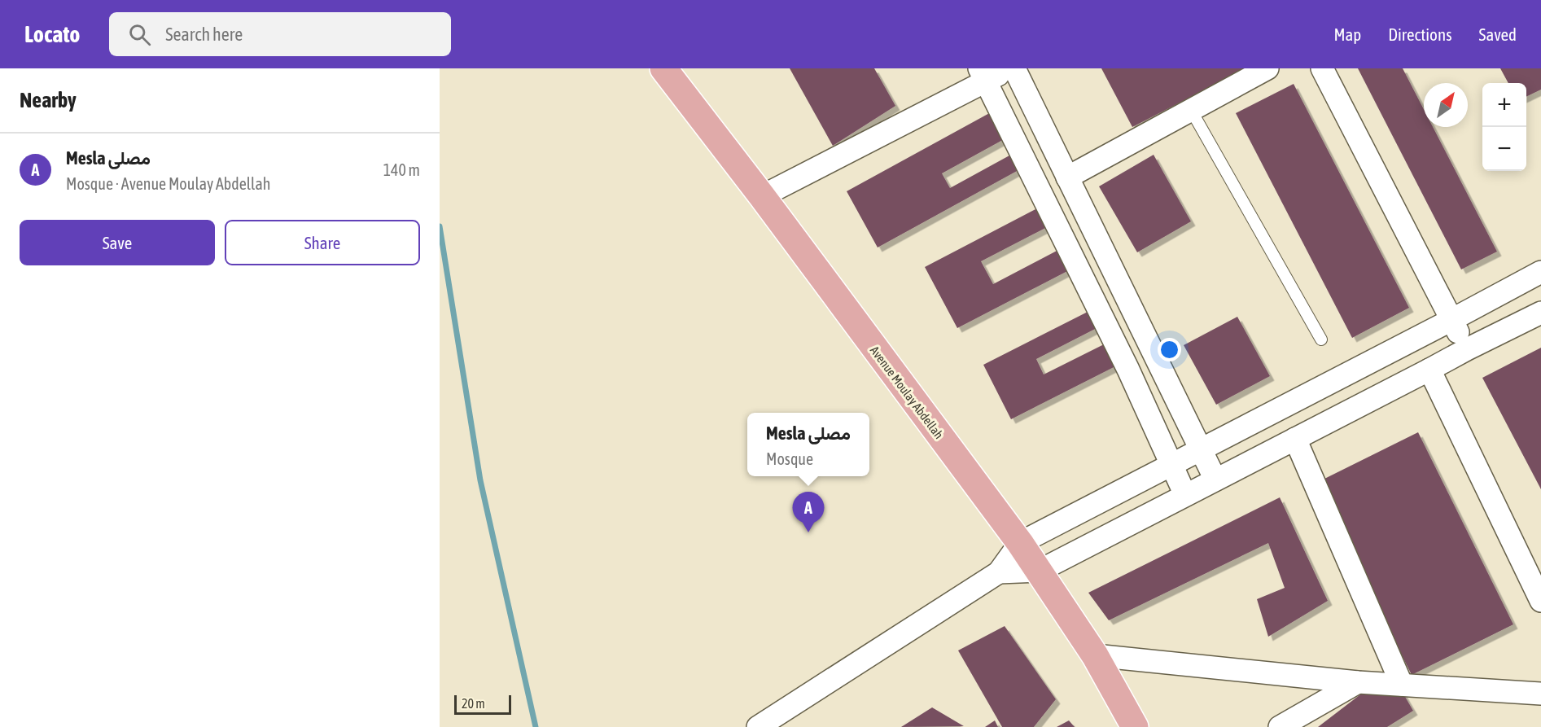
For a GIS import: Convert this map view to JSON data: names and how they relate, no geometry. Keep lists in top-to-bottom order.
{
  "streets": {
    "main road": ["Avenue Moulay Abdellah"]
  },
  "scale_bar": "20 m",
  "north": "top right",
  "page": {
    "header": "Locato",
    "search": "Search here",
    "nav": ["Map", "Directions", "Saved"],
    "heading": "Nearby",
    "map_buttons": ["+", "−"],
    "list": [
      {
        "mark": "A",
        "name": "Mesla مصلى",
        "note": "Mosque · Avenue Moulay Abdellah",
        "value": "140 m"
      }
    ],
    "buttons": ["Save", "Share"],
    "popup": ["Mesla مصلى", "Mosque"],
    "pins": "A",
    "scale": "20 m"
  }
}
